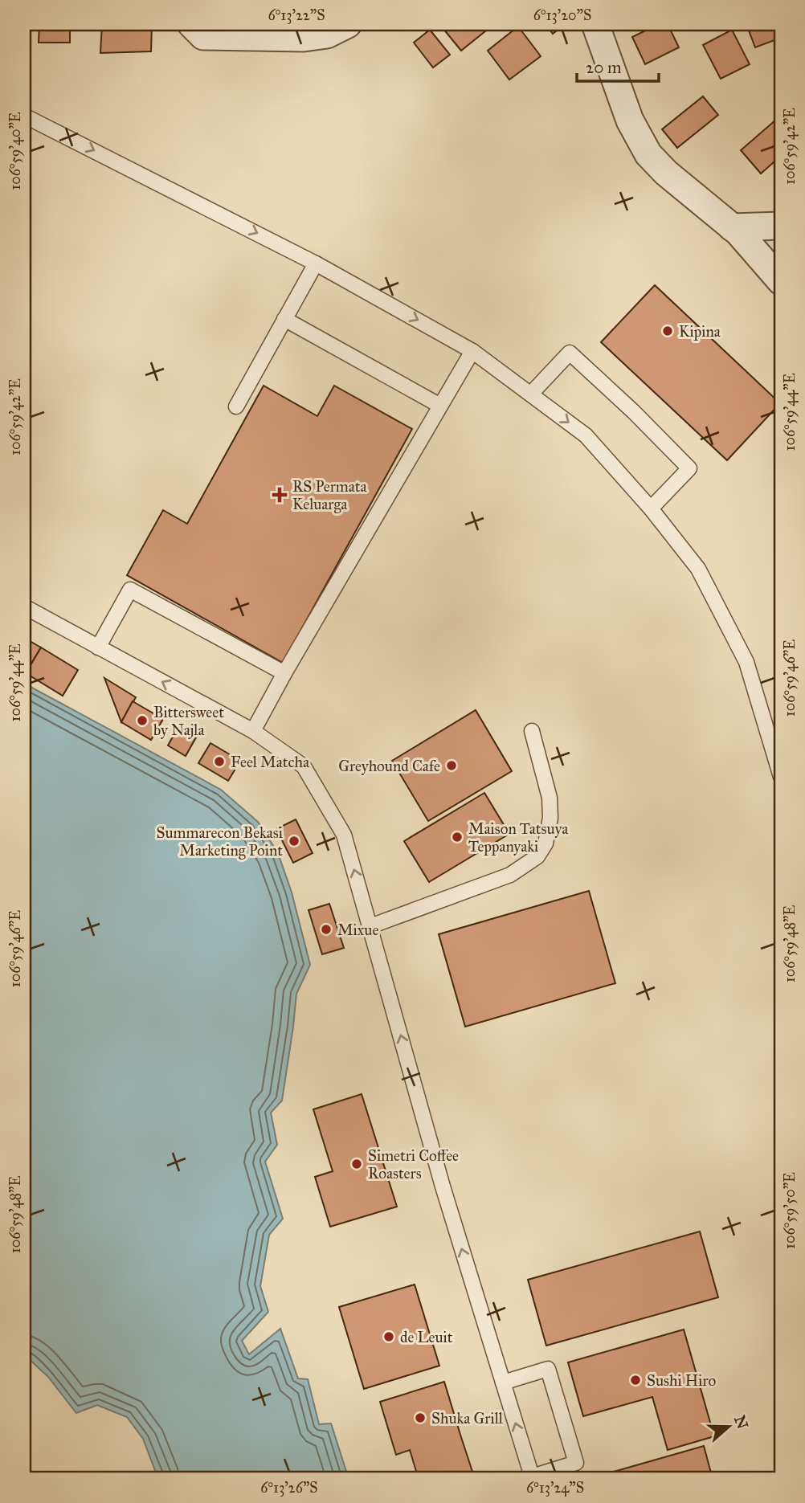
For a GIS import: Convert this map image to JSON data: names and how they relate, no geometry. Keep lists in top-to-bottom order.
{
  "places": {
    "other": [
      "Kipina",
      "Bittersweet by Najla",
      "Feel Matcha",
      "Greyhound Cafe",
      "Maison Tatsuya Teppanyaki",
      "Summarecon Bekasi Marketing Point",
      "Mixue",
      "Simetri Coffee Roasters",
      "de Leuit",
      "Sushi Hiro",
      "Shuka Grill"
    ],
    "health": ["RS Permata Keluarga"]
  },
  "scale_bar": "20 m",
  "north": "right",
  "coordinates": [
    "6°13'22\"S",
    "6°13'20\"S",
    "106°59'42\"E",
    "106°59'40\"E",
    "106°59'44\"E",
    "106°59'46\"E",
    "106°59'48\"E",
    "106°59'50\"E",
    "6°13'26\"S",
    "6°13'24\"S"
  ]
}
